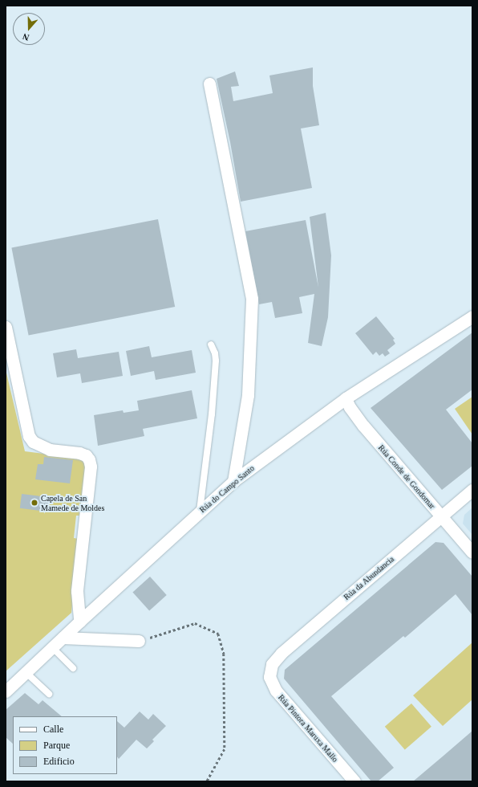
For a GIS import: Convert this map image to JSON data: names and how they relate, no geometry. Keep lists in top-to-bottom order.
{
  "streets": {
    "street": [
      "Rúa Conde de Gondomar",
      "Rúa do Campo Santo",
      "Rúa da Abundancia",
      "Rúa Pintora Maruxa Mallo"
    ]
  },
  "crossings": [
    ["Rúa Conde de Gondomar", "Rúa do Campo Santo"],
    ["Rúa Conde de Gondomar", "Rúa da Abundancia"],
    ["Rúa da Abundancia", "Rúa Pintora Maruxa Mallo"]
  ],
  "places": ["Capela de San Mamede de Moldes"],
  "legend": ["Calle", "Parque", "Edificio"],
  "north": "bottom"
}
